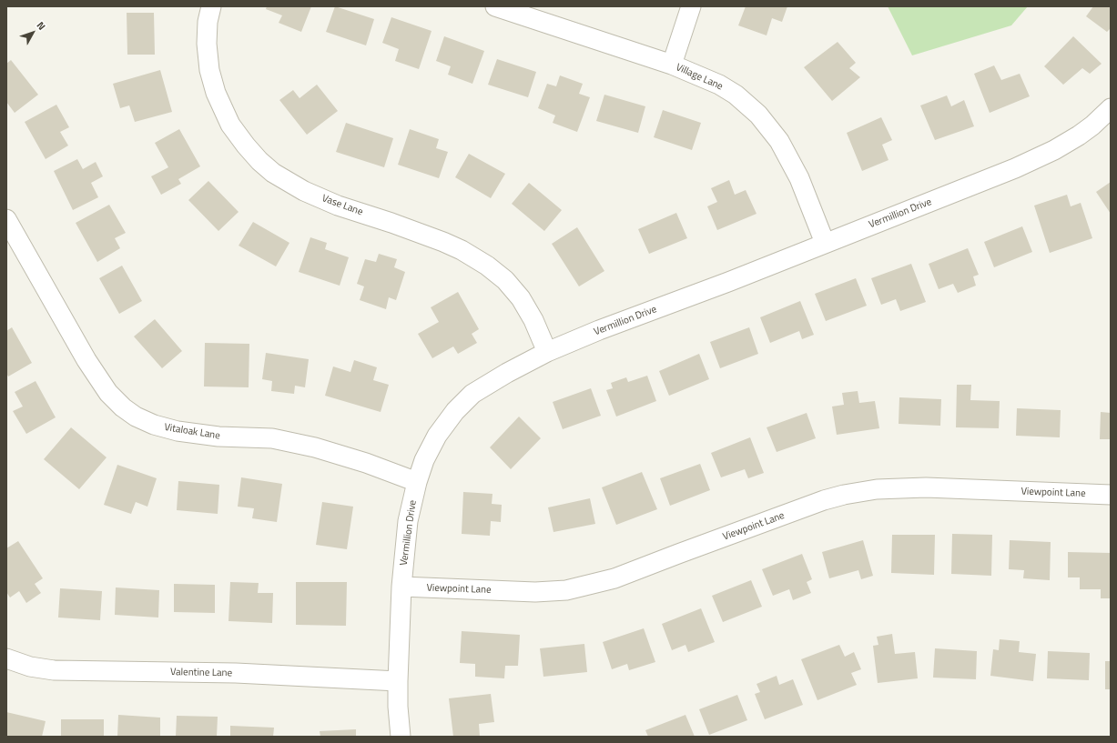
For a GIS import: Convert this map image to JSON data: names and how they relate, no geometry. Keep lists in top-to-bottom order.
{
  "streets": {
    "street": [
      "Village Lane",
      "Vase Lane",
      "Vermillion Drive",
      "Vitaloak Lane",
      "Viewpoint Lane",
      "Valentine Lane"
    ]
  },
  "crossings": [
    ["Village Lane", "Vermillion Drive"],
    ["Vase Lane", "Vermillion Drive"],
    ["Vermillion Drive", "Vitaloak Lane"],
    ["Vermillion Drive", "Viewpoint Lane"],
    ["Vermillion Drive", "Valentine Lane"]
  ],
  "north": "top right"
}
